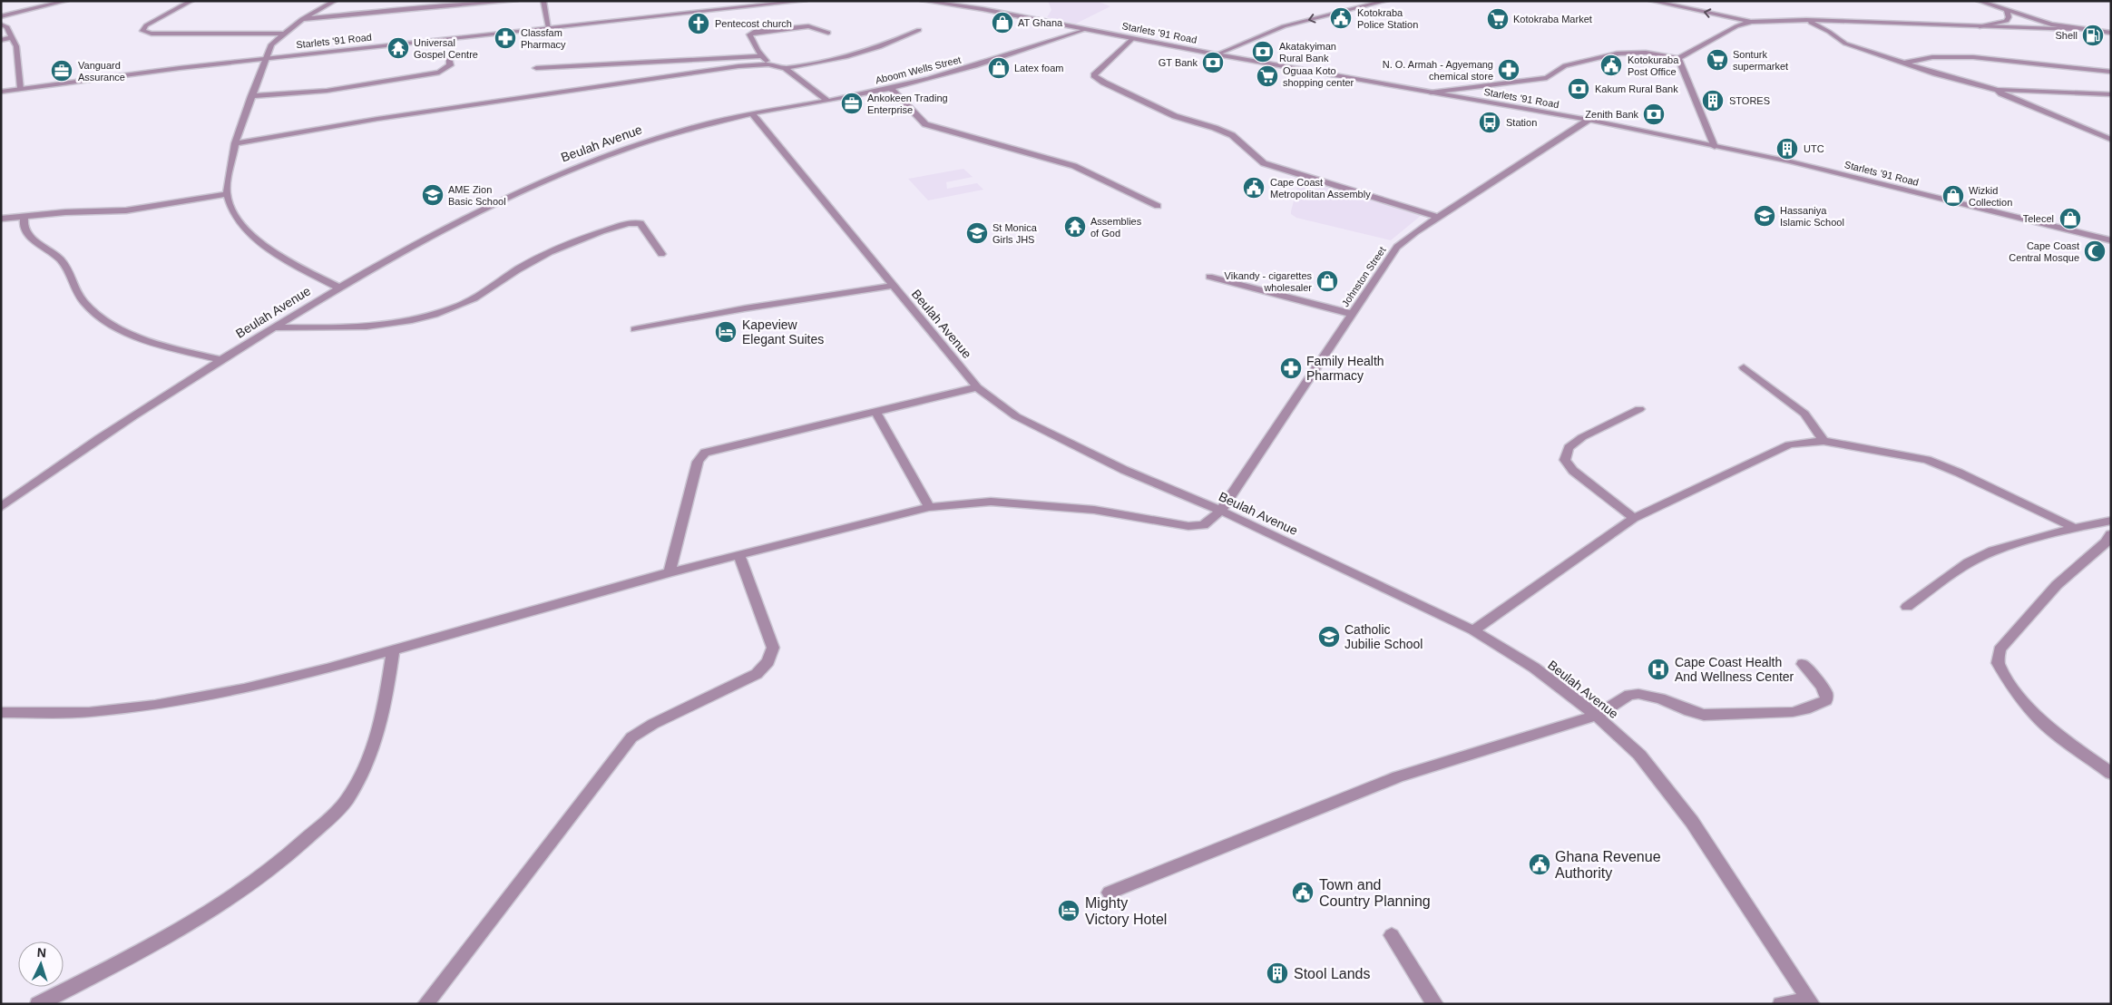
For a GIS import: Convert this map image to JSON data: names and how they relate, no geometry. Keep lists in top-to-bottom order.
{
  "streets": {
    "street": [
      "Starlets '91 Road",
      "Aboom Wells Street",
      "Beulah Avenue",
      "Johnston Street"
    ]
  },
  "crossings": [
    ["Starlets '91 Road", "Aboom Wells Street"],
    ["Starlets '91 Road", "Johnston Street"],
    ["Aboom Wells Street", "Beulah Avenue"],
    ["Beulah Avenue", "Johnston Street"]
  ],
  "places": {
    "public building": [
      "Kotokraba Police Station",
      "Kotokuraba Post Office",
      "Cape Coast Metropolitan Assembly",
      "Ghana Revenue Authority",
      "Town and Country Planning"
    ],
    "supermarket": ["Kotokraba Market", "Sonturk supermarket", "Oguaa Koto shopping center"],
    "shop": [
      "AT Ghana",
      "Latex foam",
      "Wizkid Collection",
      "Telecel",
      "Vikandy - cigarettes wholesaler"
    ],
    "church": ["Pentecost church"],
    "fuel station": ["Shell"],
    "pharmacy": ["Classfam Pharmacy", "N. O. Armah - Agyemang chemical store", "Family Health Pharmacy"],
    "temple": ["Universal Gospel Centre", "Assemblies of God"],
    "bank": [
      "Akatakyiman Rural Bank",
      "GT Bank",
      "Kakum Rural Bank",
      "Zenith Bank"
    ],
    "office": ["Vanguard Assurance", "Ankokeen Trading Enterprise"],
    "building": ["STORES", "UTC", "Stool Lands"],
    "bus stop": ["Station"],
    "school or university": [
      "AME Zion Basic School",
      "Hassaniya Islamic School",
      "St Monica Girls JHS",
      "Catholic Jubilie School"
    ],
    "mosque": ["Cape Coast Central Mosque"],
    "hotel": ["Kapeview Elegant Suites", "Mighty Victory Hotel"],
    "hospital": ["Cape Coast Health And Wellness Center"]
  },
  "north": "top"
}
